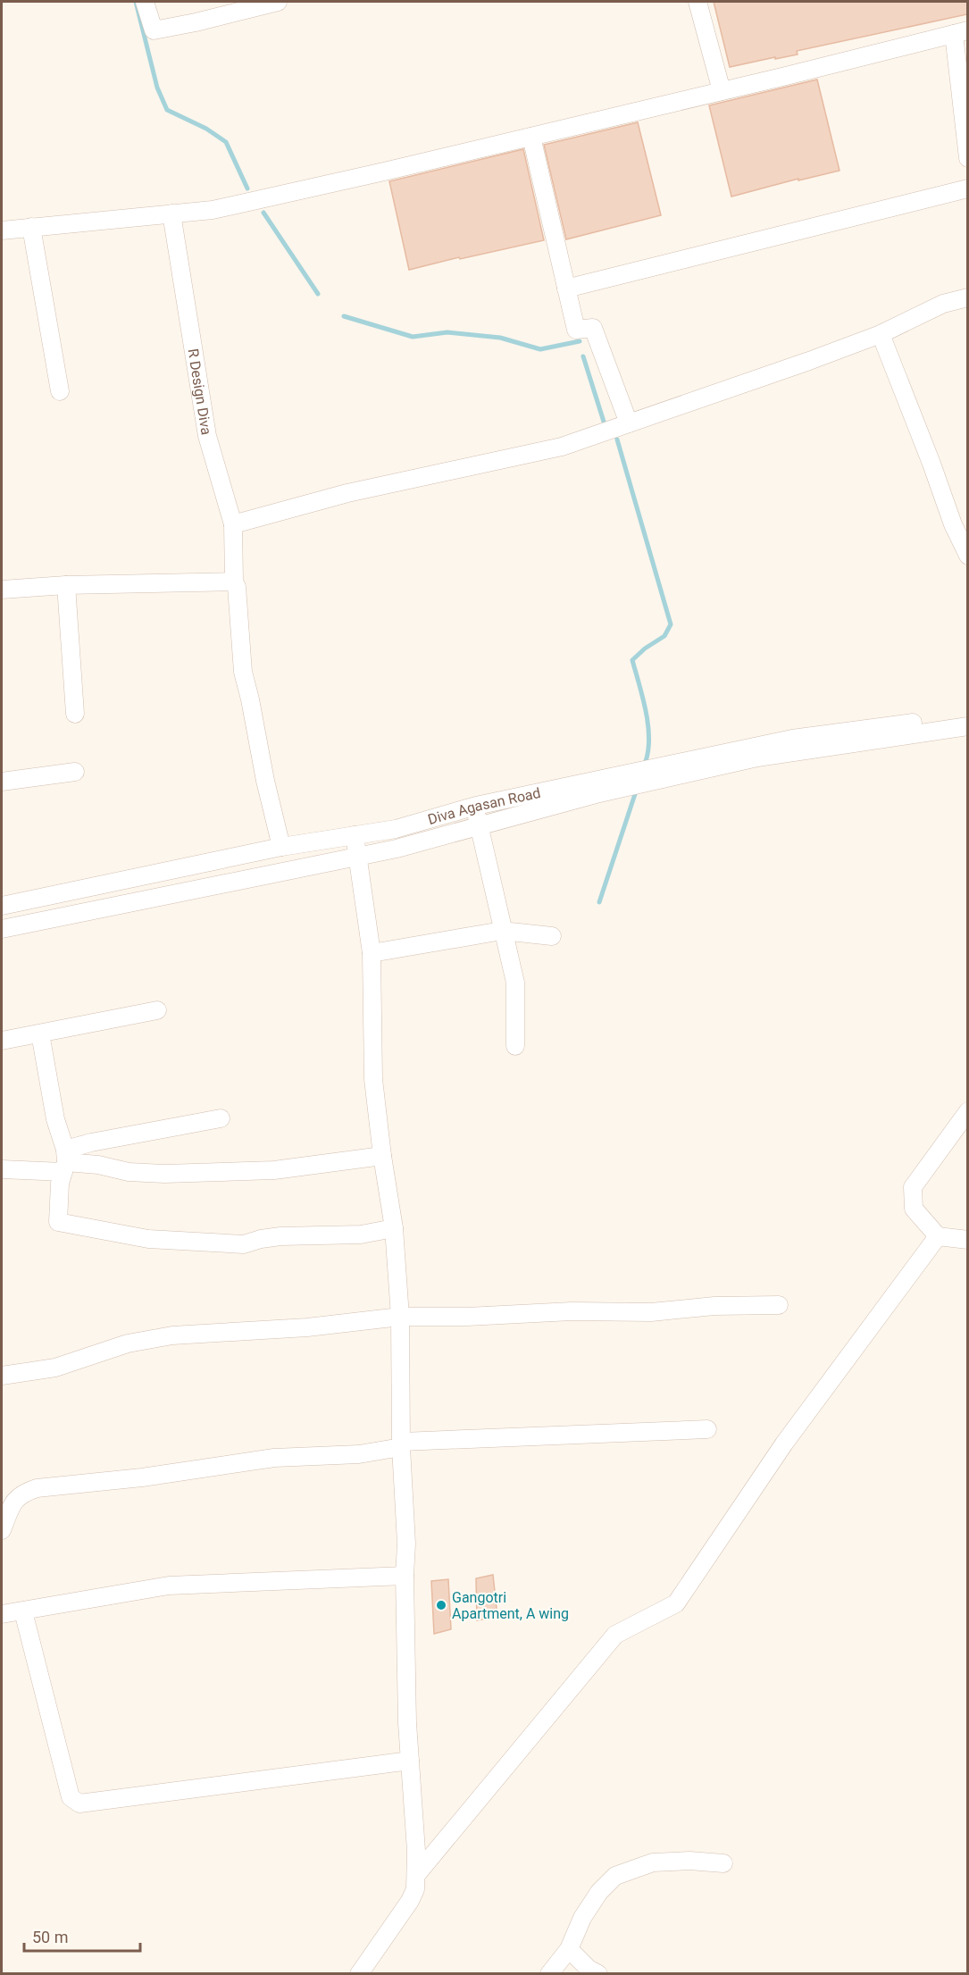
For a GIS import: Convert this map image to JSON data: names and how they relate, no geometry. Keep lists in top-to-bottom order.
{
  "streets": {
    "street": ["R Design Diva", "Diva Agasan Road"]
  },
  "crossings": [
    ["R Design Diva", "Diva Agasan Road"]
  ],
  "places": ["Gangotri Apartment, A wing"],
  "scale_bar": "50 m"
}
